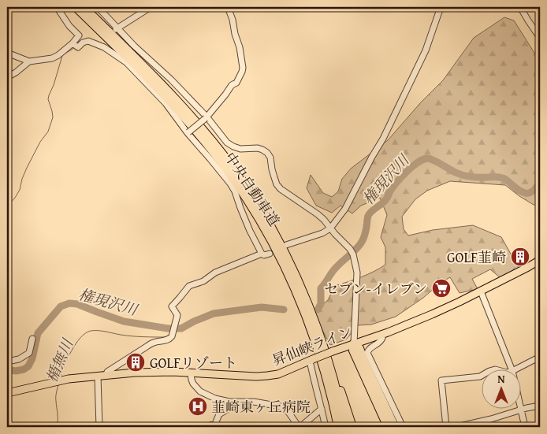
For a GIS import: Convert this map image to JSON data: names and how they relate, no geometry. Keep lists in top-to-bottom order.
{
  "streets": {
    "highway": ["中央自動車道"],
    "main road": ["昇仙峡ライン"]
  },
  "water": ["権現沢川", "楯無川"],
  "places": {
    "building": ["GOLF韮崎", "GOLFリゾート"],
    "supermarket": ["セブン-イレブン"],
    "hospital": ["韮崎東ヶ丘病院"]
  },
  "north": "top"
}
